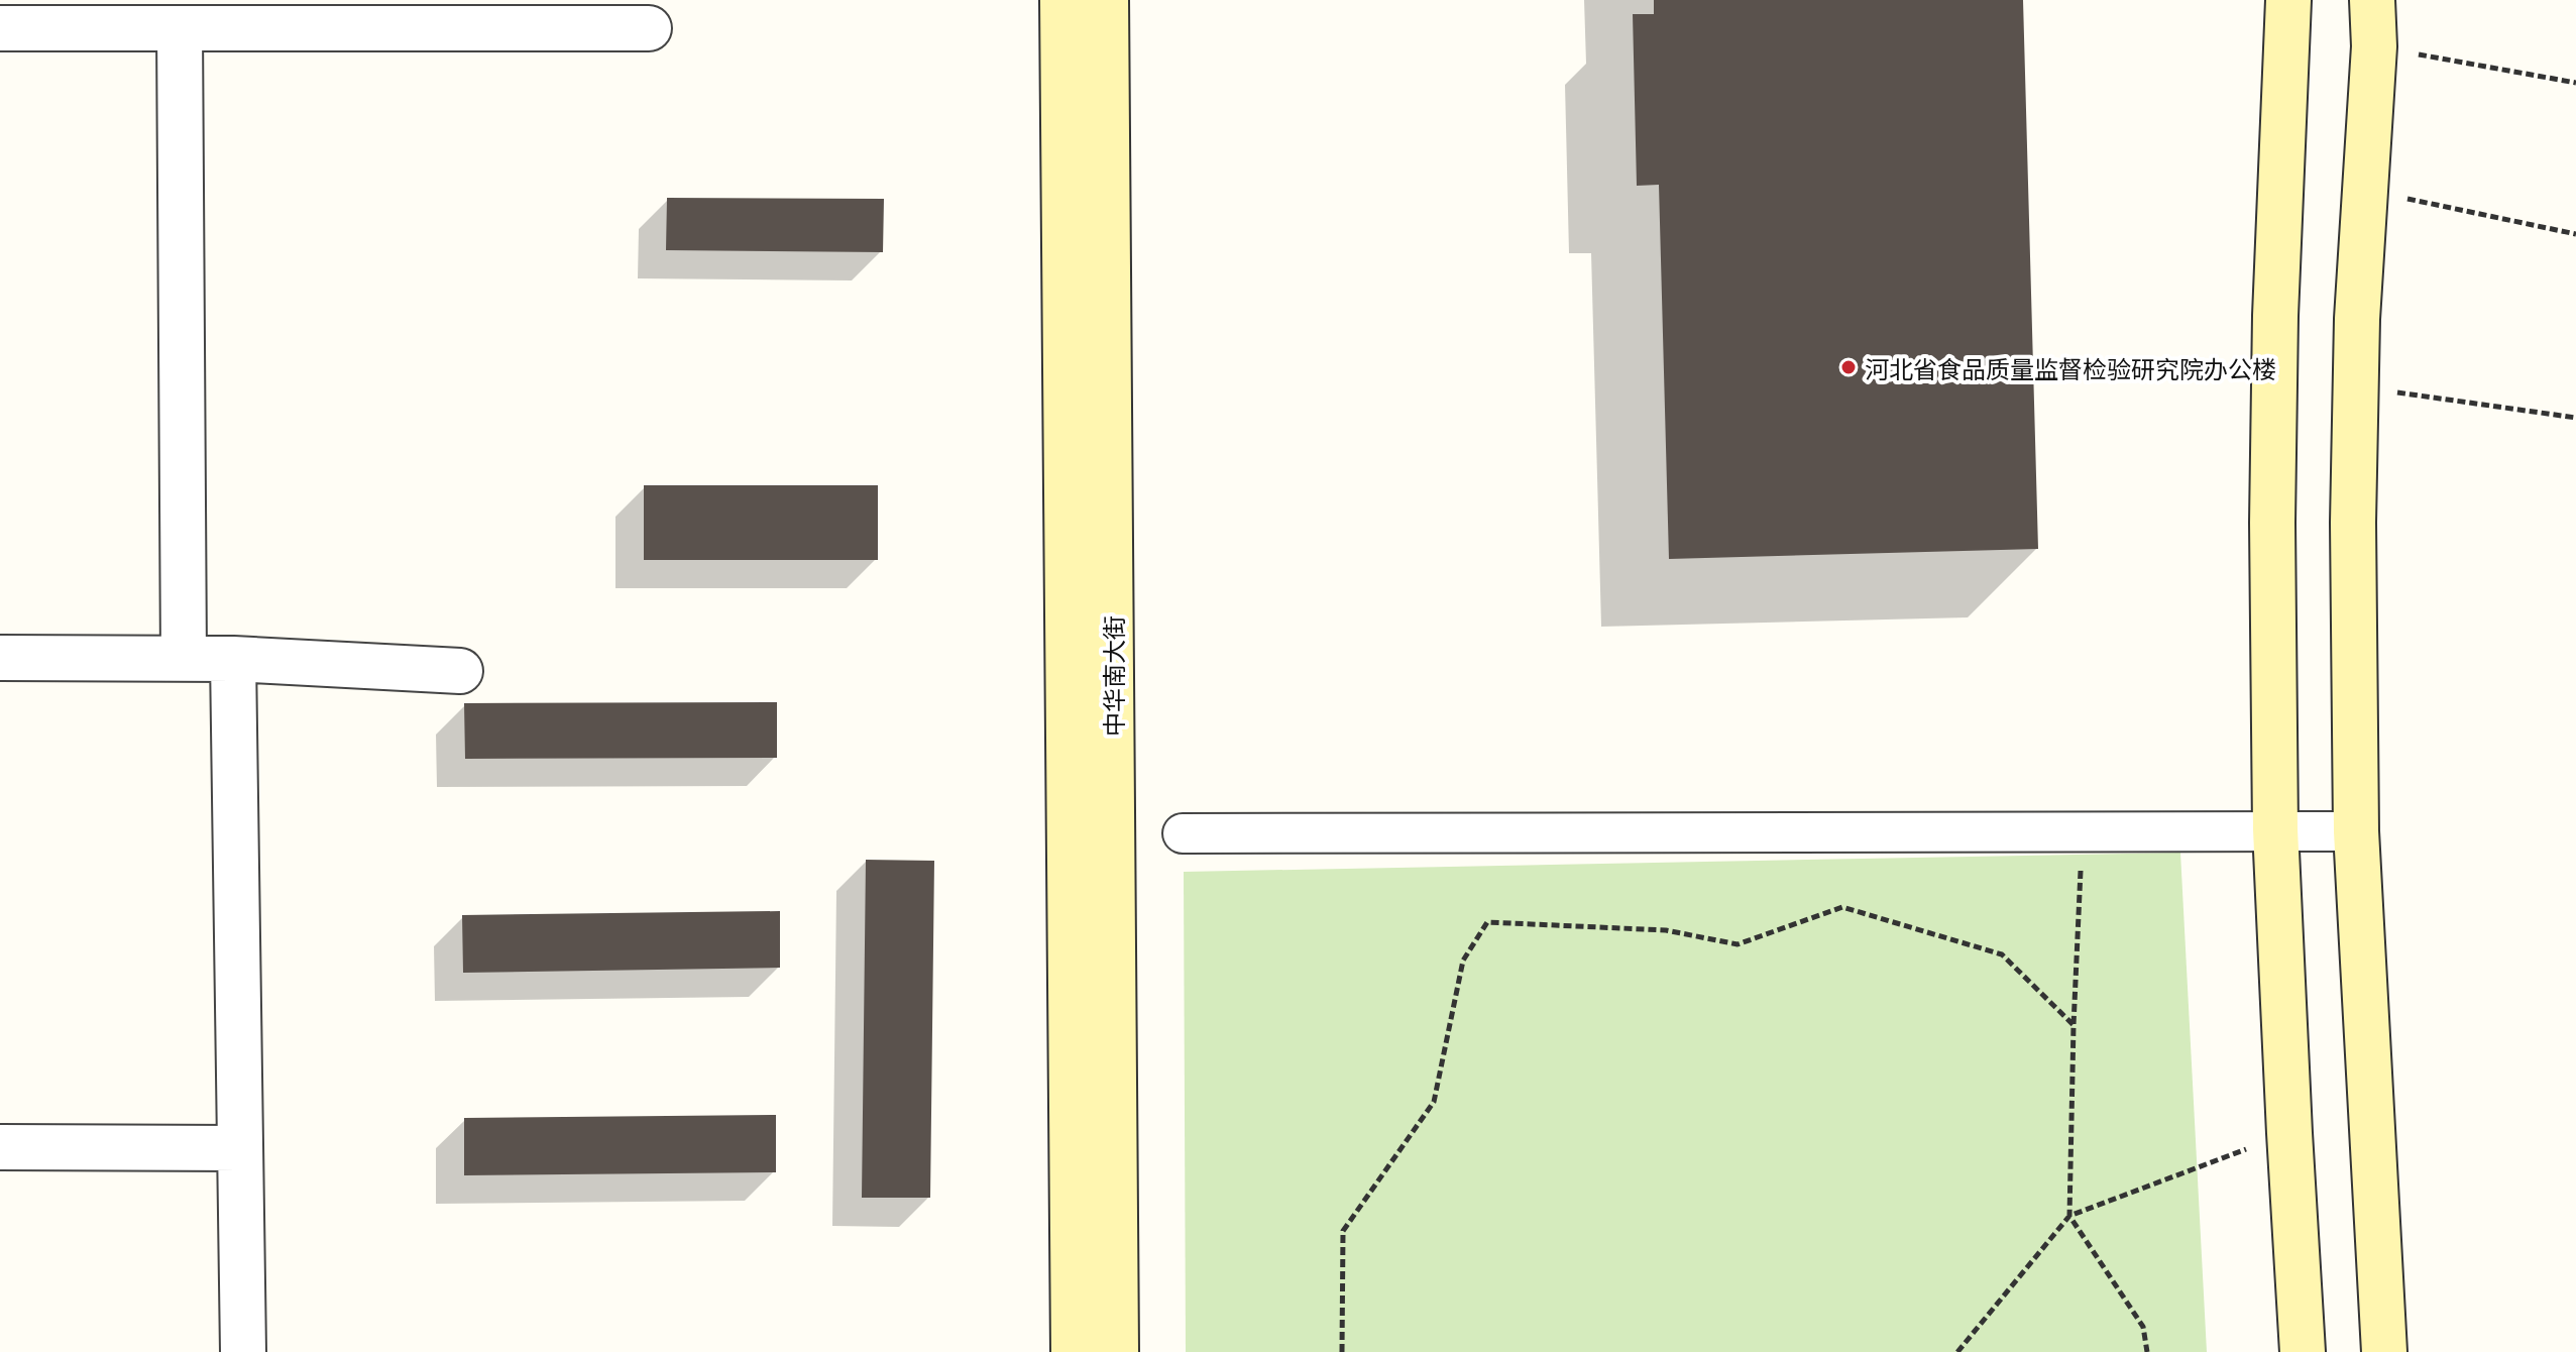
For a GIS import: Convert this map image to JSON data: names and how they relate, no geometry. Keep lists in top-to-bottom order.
{
  "streets": {
    "main road": ["中华南大街"]
  },
  "places": ["河北省食品质量监督检验研究院办公楼"]
}
